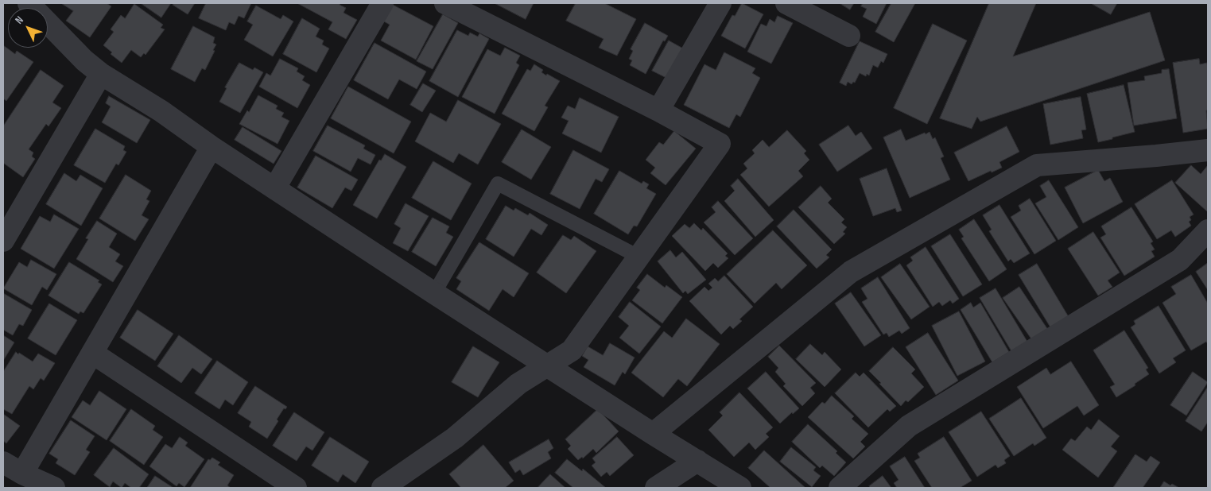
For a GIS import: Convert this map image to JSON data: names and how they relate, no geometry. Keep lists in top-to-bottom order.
{
  "north": "top left"
}
